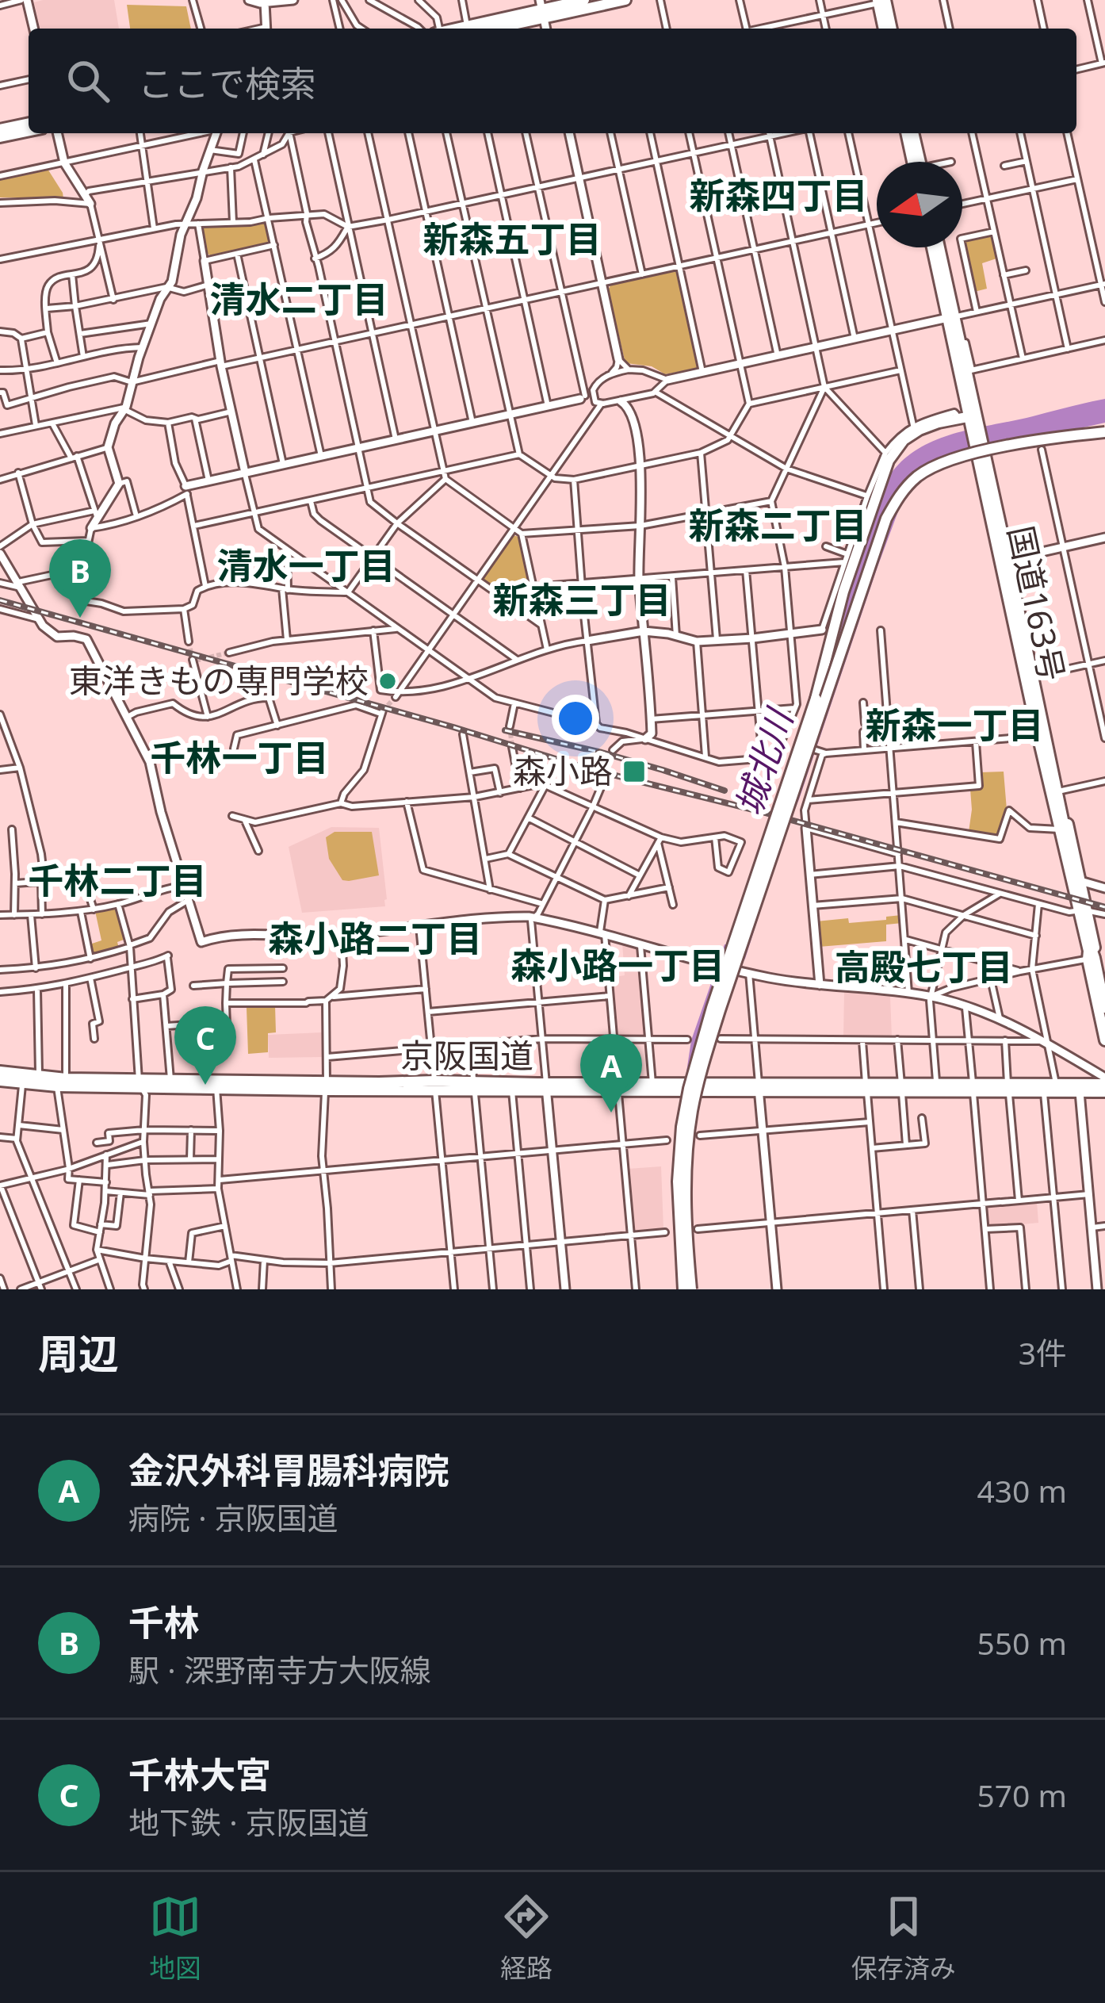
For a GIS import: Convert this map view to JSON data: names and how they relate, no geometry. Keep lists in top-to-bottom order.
{
  "streets": {
    "highway": ["国道163号", "京阪国道"]
  },
  "districts": [
    "新森四丁目",
    "新森五丁目",
    "清水二丁目",
    "新森二丁目",
    "清水一丁目",
    "新森三丁目",
    "新森一丁目",
    "千林一丁目",
    "千林二丁目",
    "森小路二丁目",
    "森小路一丁目",
    "高殿七丁目"
  ],
  "water": ["城北川"],
  "places": {
    "other": ["東洋きもの専門学校"],
    "transit": ["森小路"]
  },
  "north": "left",
  "page": {
    "search": "ここで検索",
    "pins": ["B", "C", "A"],
    "heading": ["周辺", "3件"],
    "list": [
      {
        "mark": "A",
        "name": "金沢外科胃腸科病院",
        "note": "病院 · 京阪国道",
        "value": "430 m"
      },
      {
        "mark": "B",
        "name": "千林",
        "note": "駅 · 深野南寺方大阪線",
        "value": "550 m"
      },
      {
        "mark": "C",
        "name": "千林大宮",
        "note": "地下鉄 · 京阪国道",
        "value": "570 m"
      }
    ],
    "nav": ["地図", "経路", "保存済み"]
  }
}
